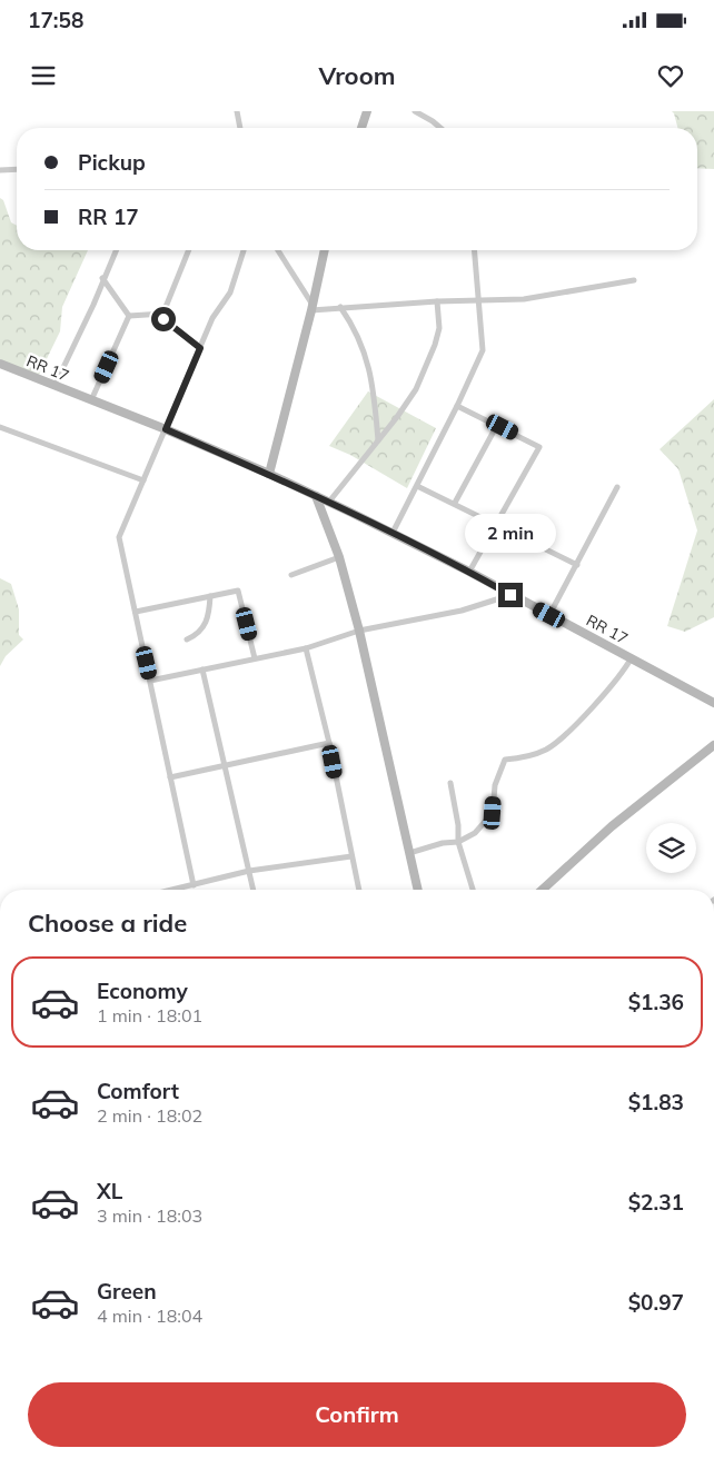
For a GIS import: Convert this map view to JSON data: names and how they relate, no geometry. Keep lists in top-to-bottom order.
{
  "streets": {
    "street": ["RR 17"]
  },
  "page": {
    "status": "17:58",
    "header": "Vroom",
    "banner": ["Pickup", "RR 17"],
    "bubble": "2 min",
    "heading": "Choose a ride",
    "list": [
      {
        "name": "Economy",
        "note": "1 min · 18:01",
        "value": "$1.36"
      },
      {
        "name": "Comfort",
        "note": "2 min · 18:02",
        "value": "$1.83"
      },
      {
        "name": "XL",
        "note": "3 min · 18:03",
        "value": "$2.31"
      },
      {
        "name": "Green",
        "note": "4 min · 18:04",
        "value": "$0.97"
      }
    ],
    "buttons": "Confirm"
  }
}
